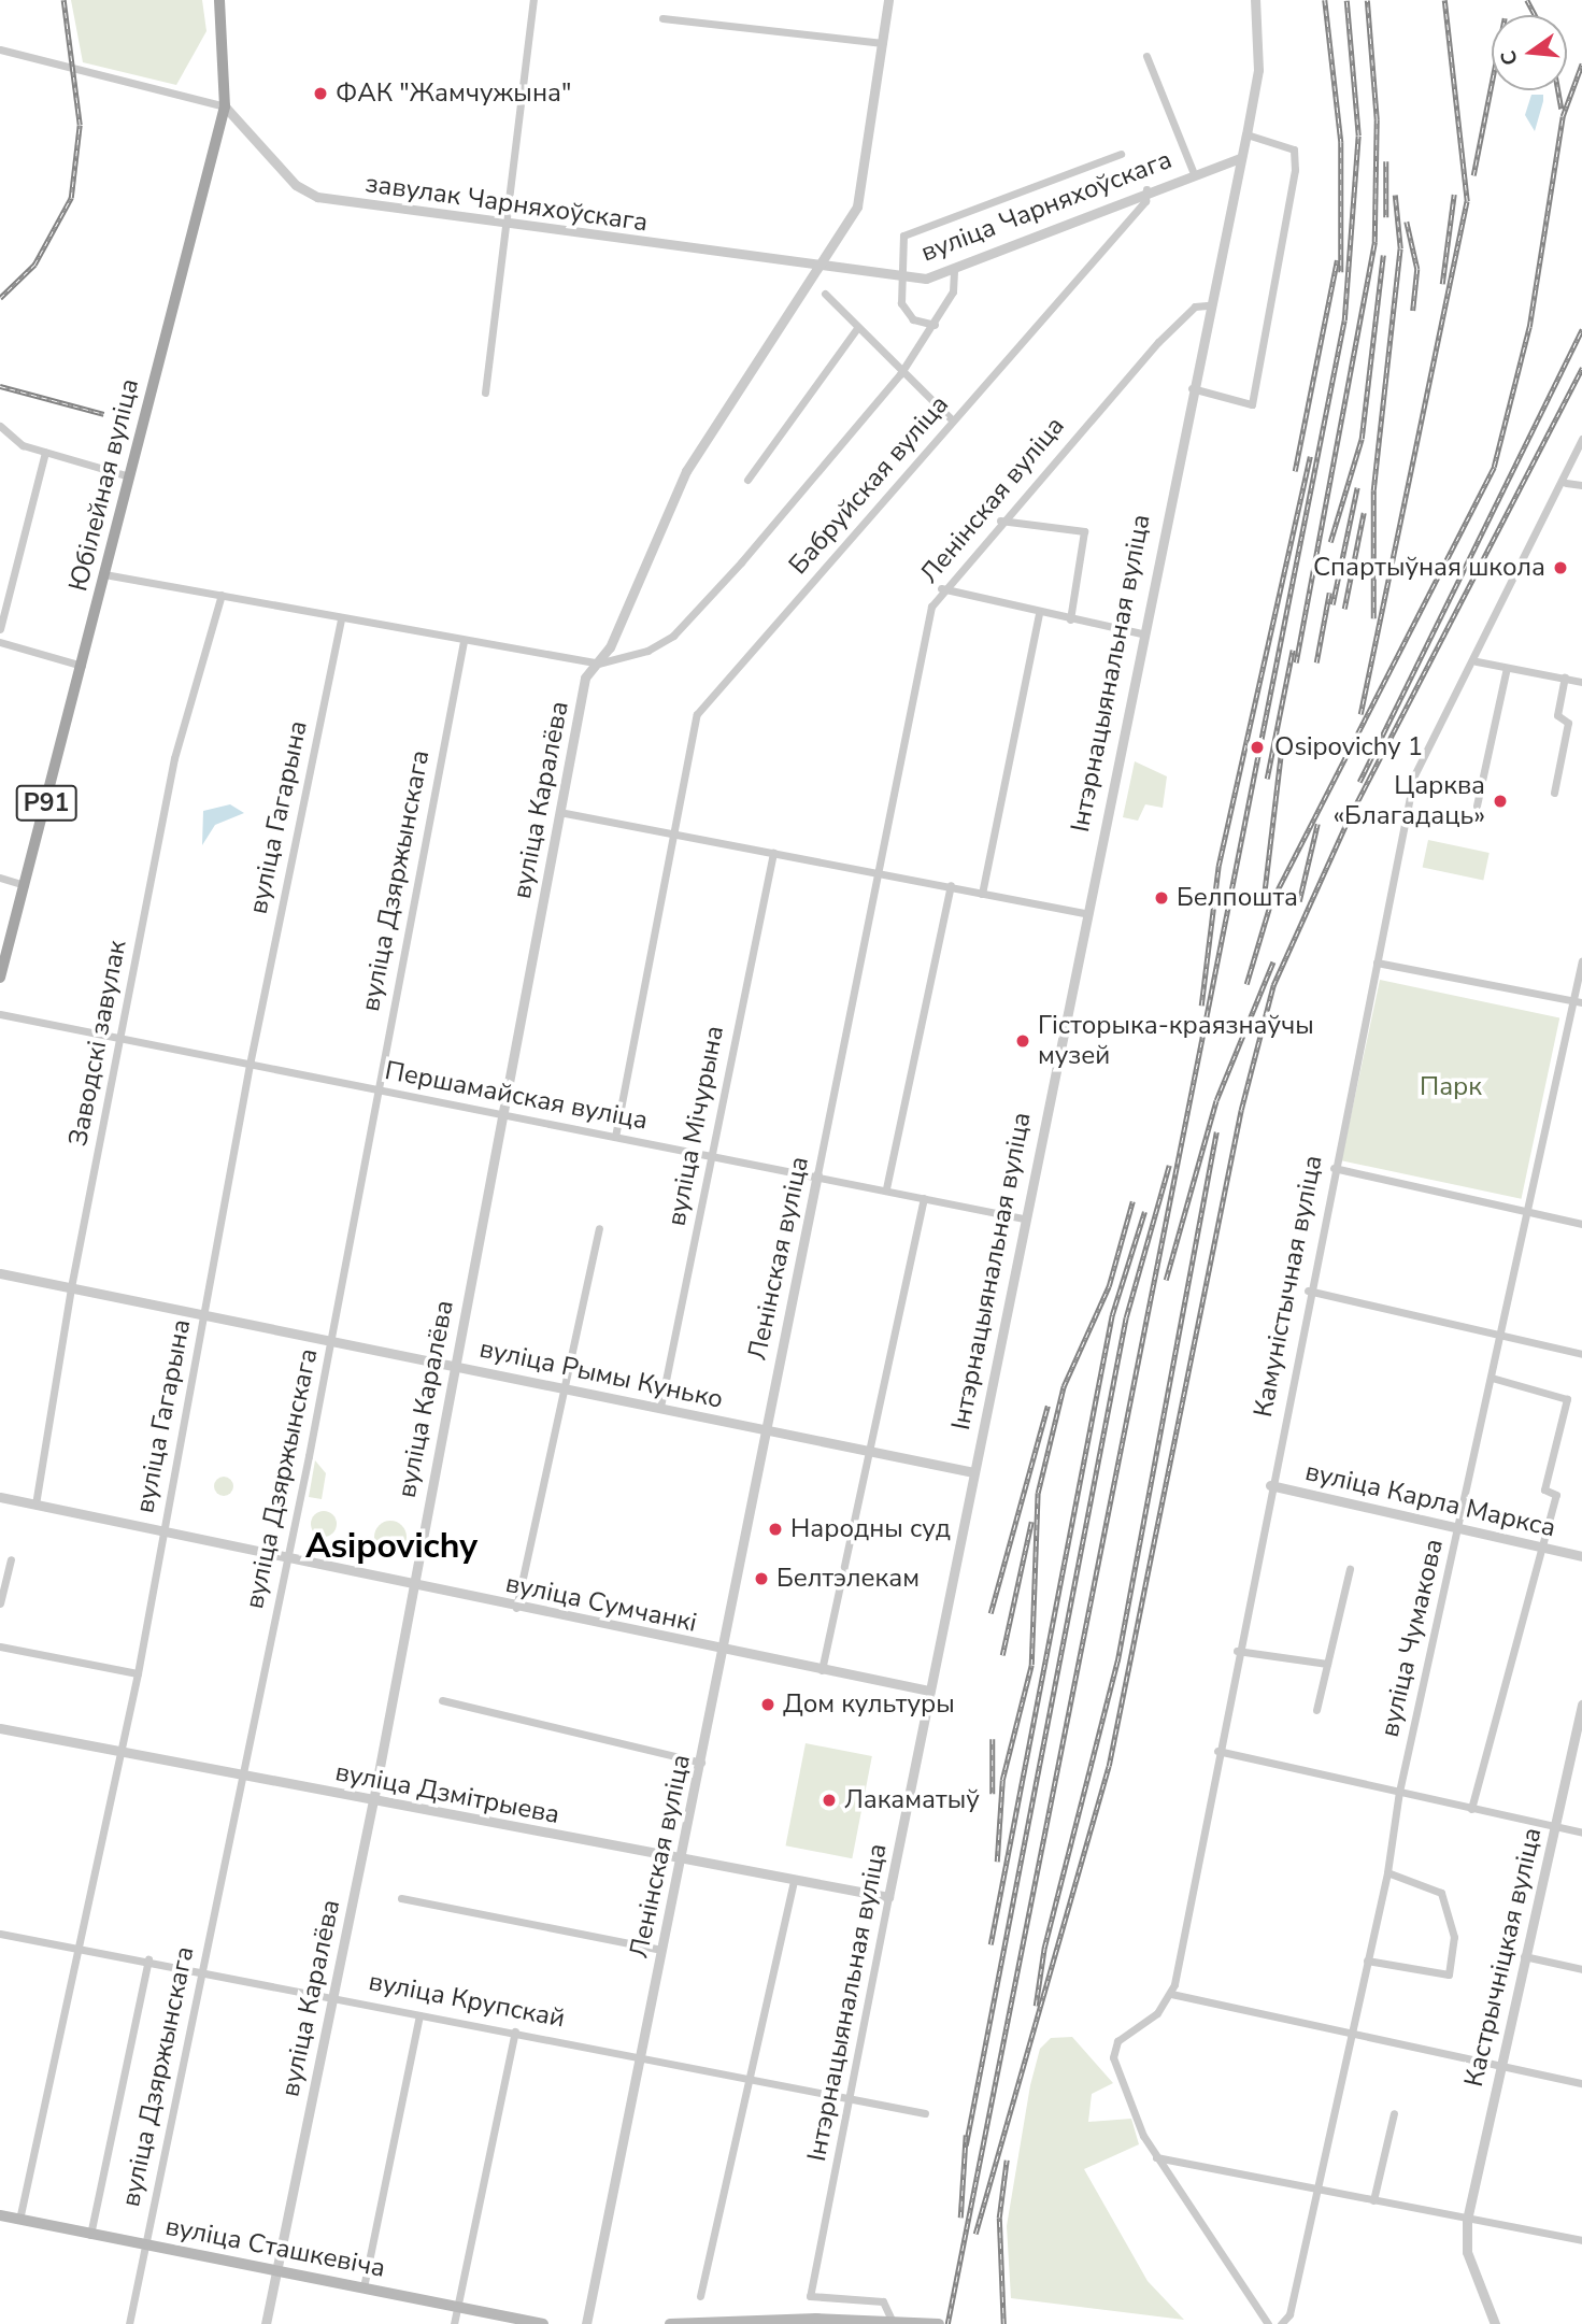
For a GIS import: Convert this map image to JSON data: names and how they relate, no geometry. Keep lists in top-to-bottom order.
{
  "streets": {
    "main road": ["Юбілейная вуліца", "Р91", "вуліца Сташкевіча"],
    "street": [
      "завулак Чарняхоўскага",
      "вуліца Чарняхоўскага",
      "Бабруйская вуліца",
      "Ленінская вуліца",
      "Інтэрнацыянальная вуліца",
      "вуліца Каралёва",
      "вуліца Гагарына",
      "вуліца Дзяржынскага",
      "Заводскі завулак",
      "Першамайская вуліца",
      "вуліца Мічурына",
      "Камуністычная вуліца",
      "вуліца Рымы Кунько",
      "вуліца Карла Маркса",
      "вуліца Сумчанкі",
      "вуліца Чумакова",
      "вуліца Дзмітрыева",
      "Кастрычніцкая вуліца",
      "вуліца Крупскай"
    ]
  },
  "crossings": [
    ["завулак Чарняхоўскага", "вуліца Чарняхоўскага"],
    ["завулак Чарняхоўскага", "Юбілейная вуліца"],
    ["завулак Чарняхоўскага", "вуліца Каралёва"],
    ["вуліца Чарняхоўскага", "Бабруйская вуліца"],
    ["вуліца Чарняхоўскага", "Інтэрнацыянальная вуліца"],
    ["вуліца Чарняхоўскага", "вуліца Каралёва"],
    ["Бабруйская вуліца", "Першамайская вуліца"],
    ["Ленінская вуліца", "Інтэрнацыянальная вуліца"],
    ["Ленінская вуліца", "Першамайская вуліца"],
    ["Ленінская вуліца", "вуліца Рымы Кунько"],
    ["Ленінская вуліца", "вуліца Сумчанкі"],
    ["Ленінская вуліца", "вуліца Дзмітрыева"],
    ["Ленінская вуліца", "вуліца Крупскай"],
    ["Інтэрнацыянальная вуліца", "Першамайская вуліца"],
    ["Інтэрнацыянальная вуліца", "вуліца Рымы Кунько"],
    ["Інтэрнацыянальная вуліца", "вуліца Сумчанкі"],
    ["Інтэрнацыянальная вуліца", "вуліца Дзмітрыева"],
    ["Інтэрнацыянальная вуліца", "вуліца Крупскай"],
    ["вуліца Каралёва", "Першамайская вуліца"],
    ["вуліца Каралёва", "вуліца Рымы Кунько"],
    ["вуліца Каралёва", "вуліца Сумчанкі"],
    ["вуліца Каралёва", "вуліца Дзмітрыева"],
    ["вуліца Каралёва", "вуліца Крупскай"],
    ["вуліца Каралёва", "вуліца Сташкевіча"],
    ["вуліца Гагарына", "Першамайская вуліца"],
    ["вуліца Гагарына", "вуліца Рымы Кунько"],
    ["вуліца Гагарына", "вуліца Сумчанкі"],
    ["вуліца Гагарына", "вуліца Дзмітрыева"],
    ["вуліца Гагарына", "вуліца Крупскай"],
    ["вуліца Гагарына", "вуліца Сташкевіча"],
    ["вуліца Дзяржынскага", "Першамайская вуліца"],
    ["вуліца Дзяржынскага", "вуліца Рымы Кунько"],
    ["вуліца Дзяржынскага", "вуліца Сумчанкі"],
    ["вуліца Дзяржынскага", "вуліца Дзмітрыева"],
    ["вуліца Дзяржынскага", "вуліца Крупскай"],
    ["вуліца Дзяржынскага", "вуліца Сташкевіча"],
    ["Заводскі завулак", "Першамайская вуліца"],
    ["Заводскі завулак", "вуліца Рымы Кунько"],
    ["Заводскі завулак", "вуліца Сумчанкі"],
    ["Першамайская вуліца", "вуліца Мічурына"],
    ["вуліца Мічурына", "вуліца Рымы Кунько"],
    ["Камуністычная вуліца", "вуліца Карла Маркса"],
    ["вуліца Карла Маркса", "вуліца Чумакова"]
  ],
  "districts": ["Asipovichy"],
  "parks": ["Парк"],
  "places": [
    "ФАК \"Жамчужына\"",
    "Спартыўная школа",
    "Osipovichy 1",
    "Царква «Благадаць»",
    "Белпошта",
    "Гісторыка-краязнаўчы музей",
    "Народны суд",
    "Белтэлекам",
    "Дом культуры",
    "Лакаматыў"
  ],
  "north": "left"
}
